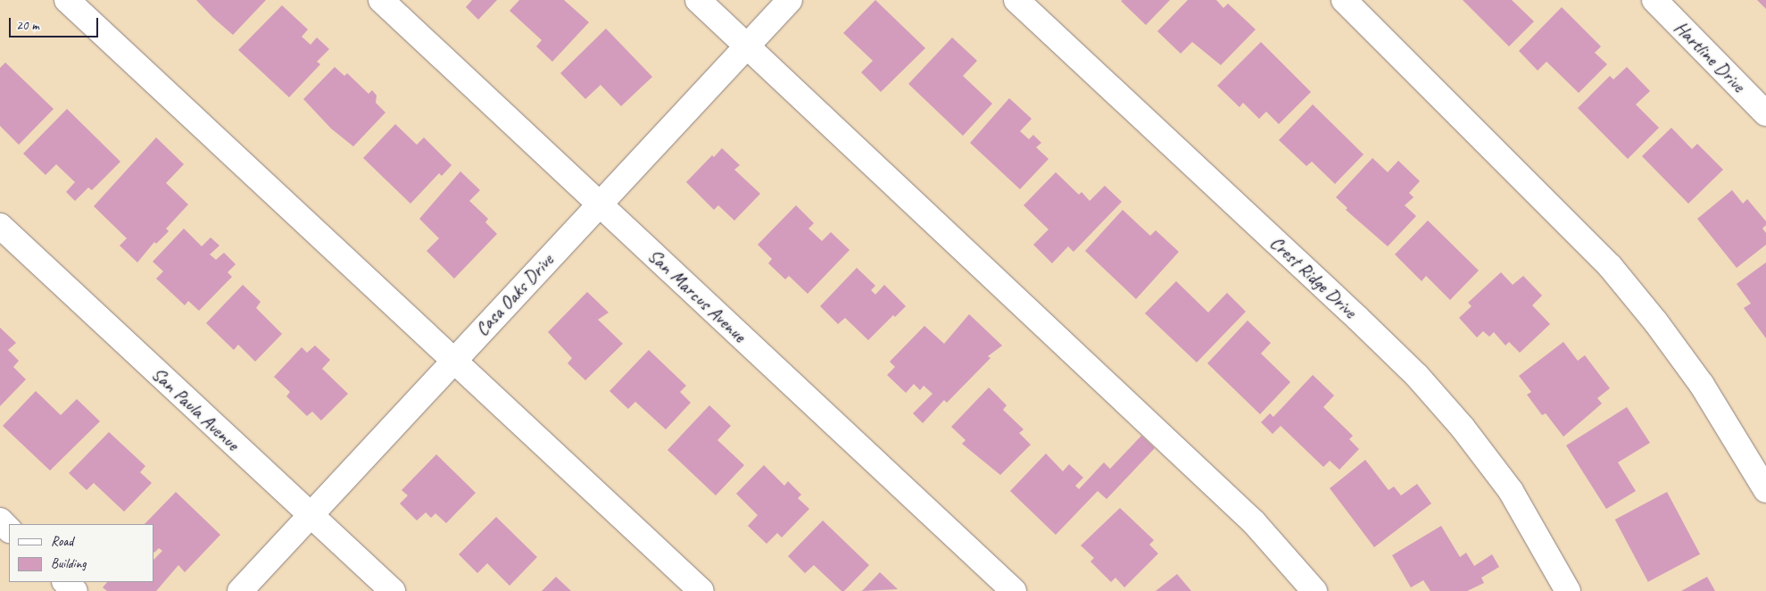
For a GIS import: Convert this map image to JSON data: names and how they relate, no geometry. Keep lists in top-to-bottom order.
{
  "streets": {
    "street": [
      "Hartline Drive",
      "Crest Ridge Drive",
      "Casa Oaks Drive",
      "San Marcus Avenue",
      "San Paula Avenue"
    ]
  },
  "crossings": [
    ["Casa Oaks Drive", "San Marcus Avenue"],
    ["Casa Oaks Drive", "San Paula Avenue"]
  ],
  "legend": ["Road", "Building"],
  "scale_bar": "20 m"
}
